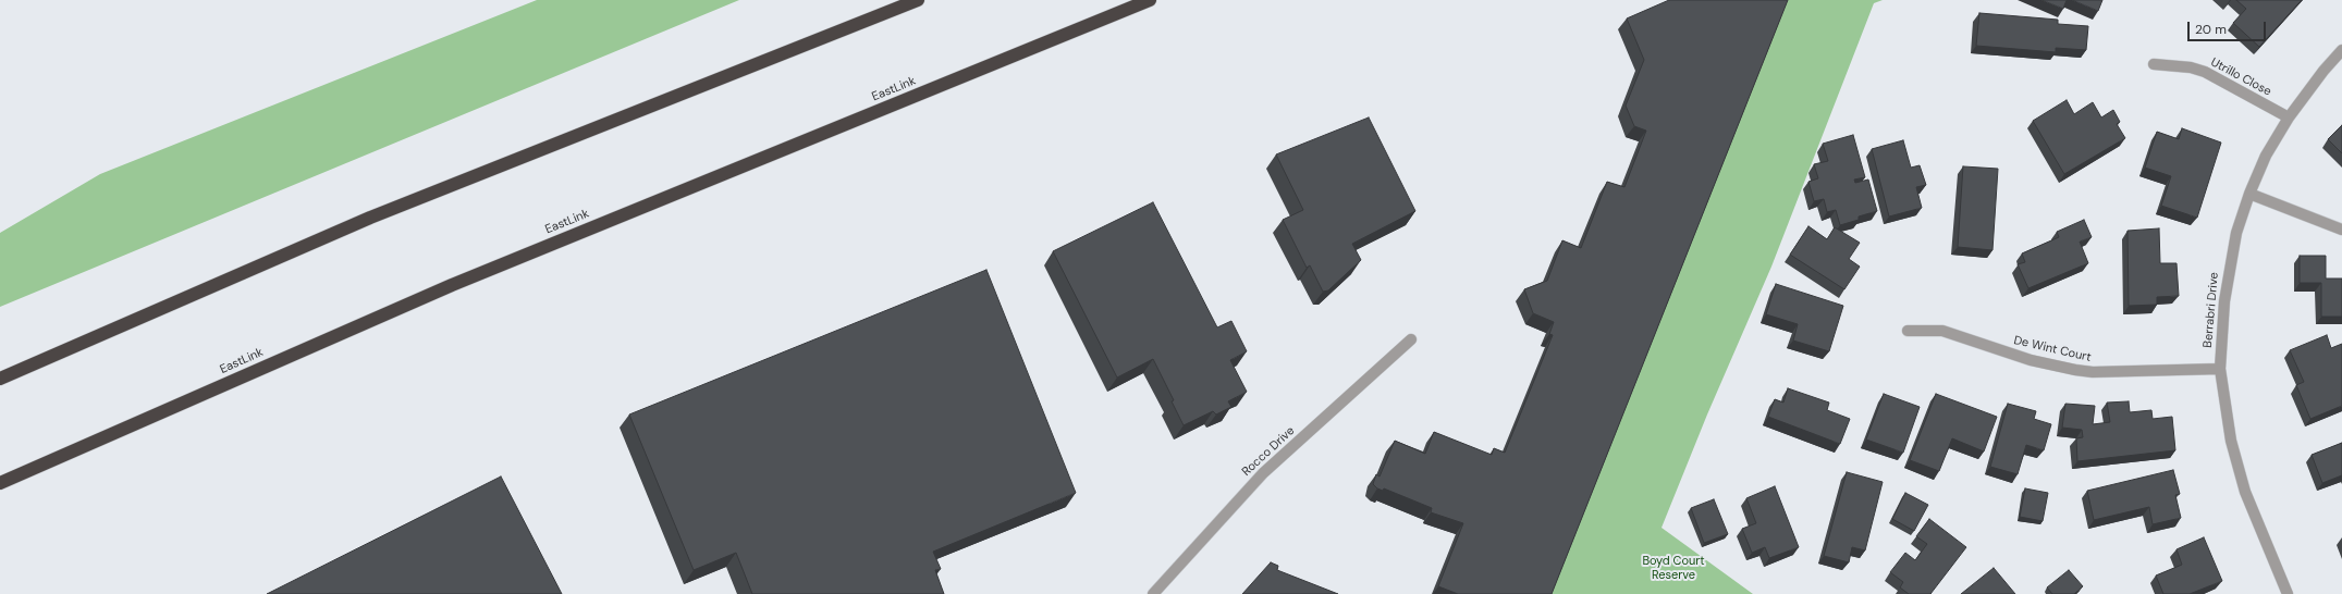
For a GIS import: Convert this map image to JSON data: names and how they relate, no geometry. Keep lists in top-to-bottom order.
{
  "streets": {
    "highway": ["EastLink"],
    "street": [
      "Utrillo Close",
      "Berrabri Drive",
      "De Wint Court",
      "Rocco Drive"
    ]
  },
  "crossings": [
    ["Utrillo Close", "Berrabri Drive"],
    ["Berrabri Drive", "De Wint Court"]
  ],
  "parks": ["Boyd Court Reserve"],
  "scale_bar": "20 m"
}
